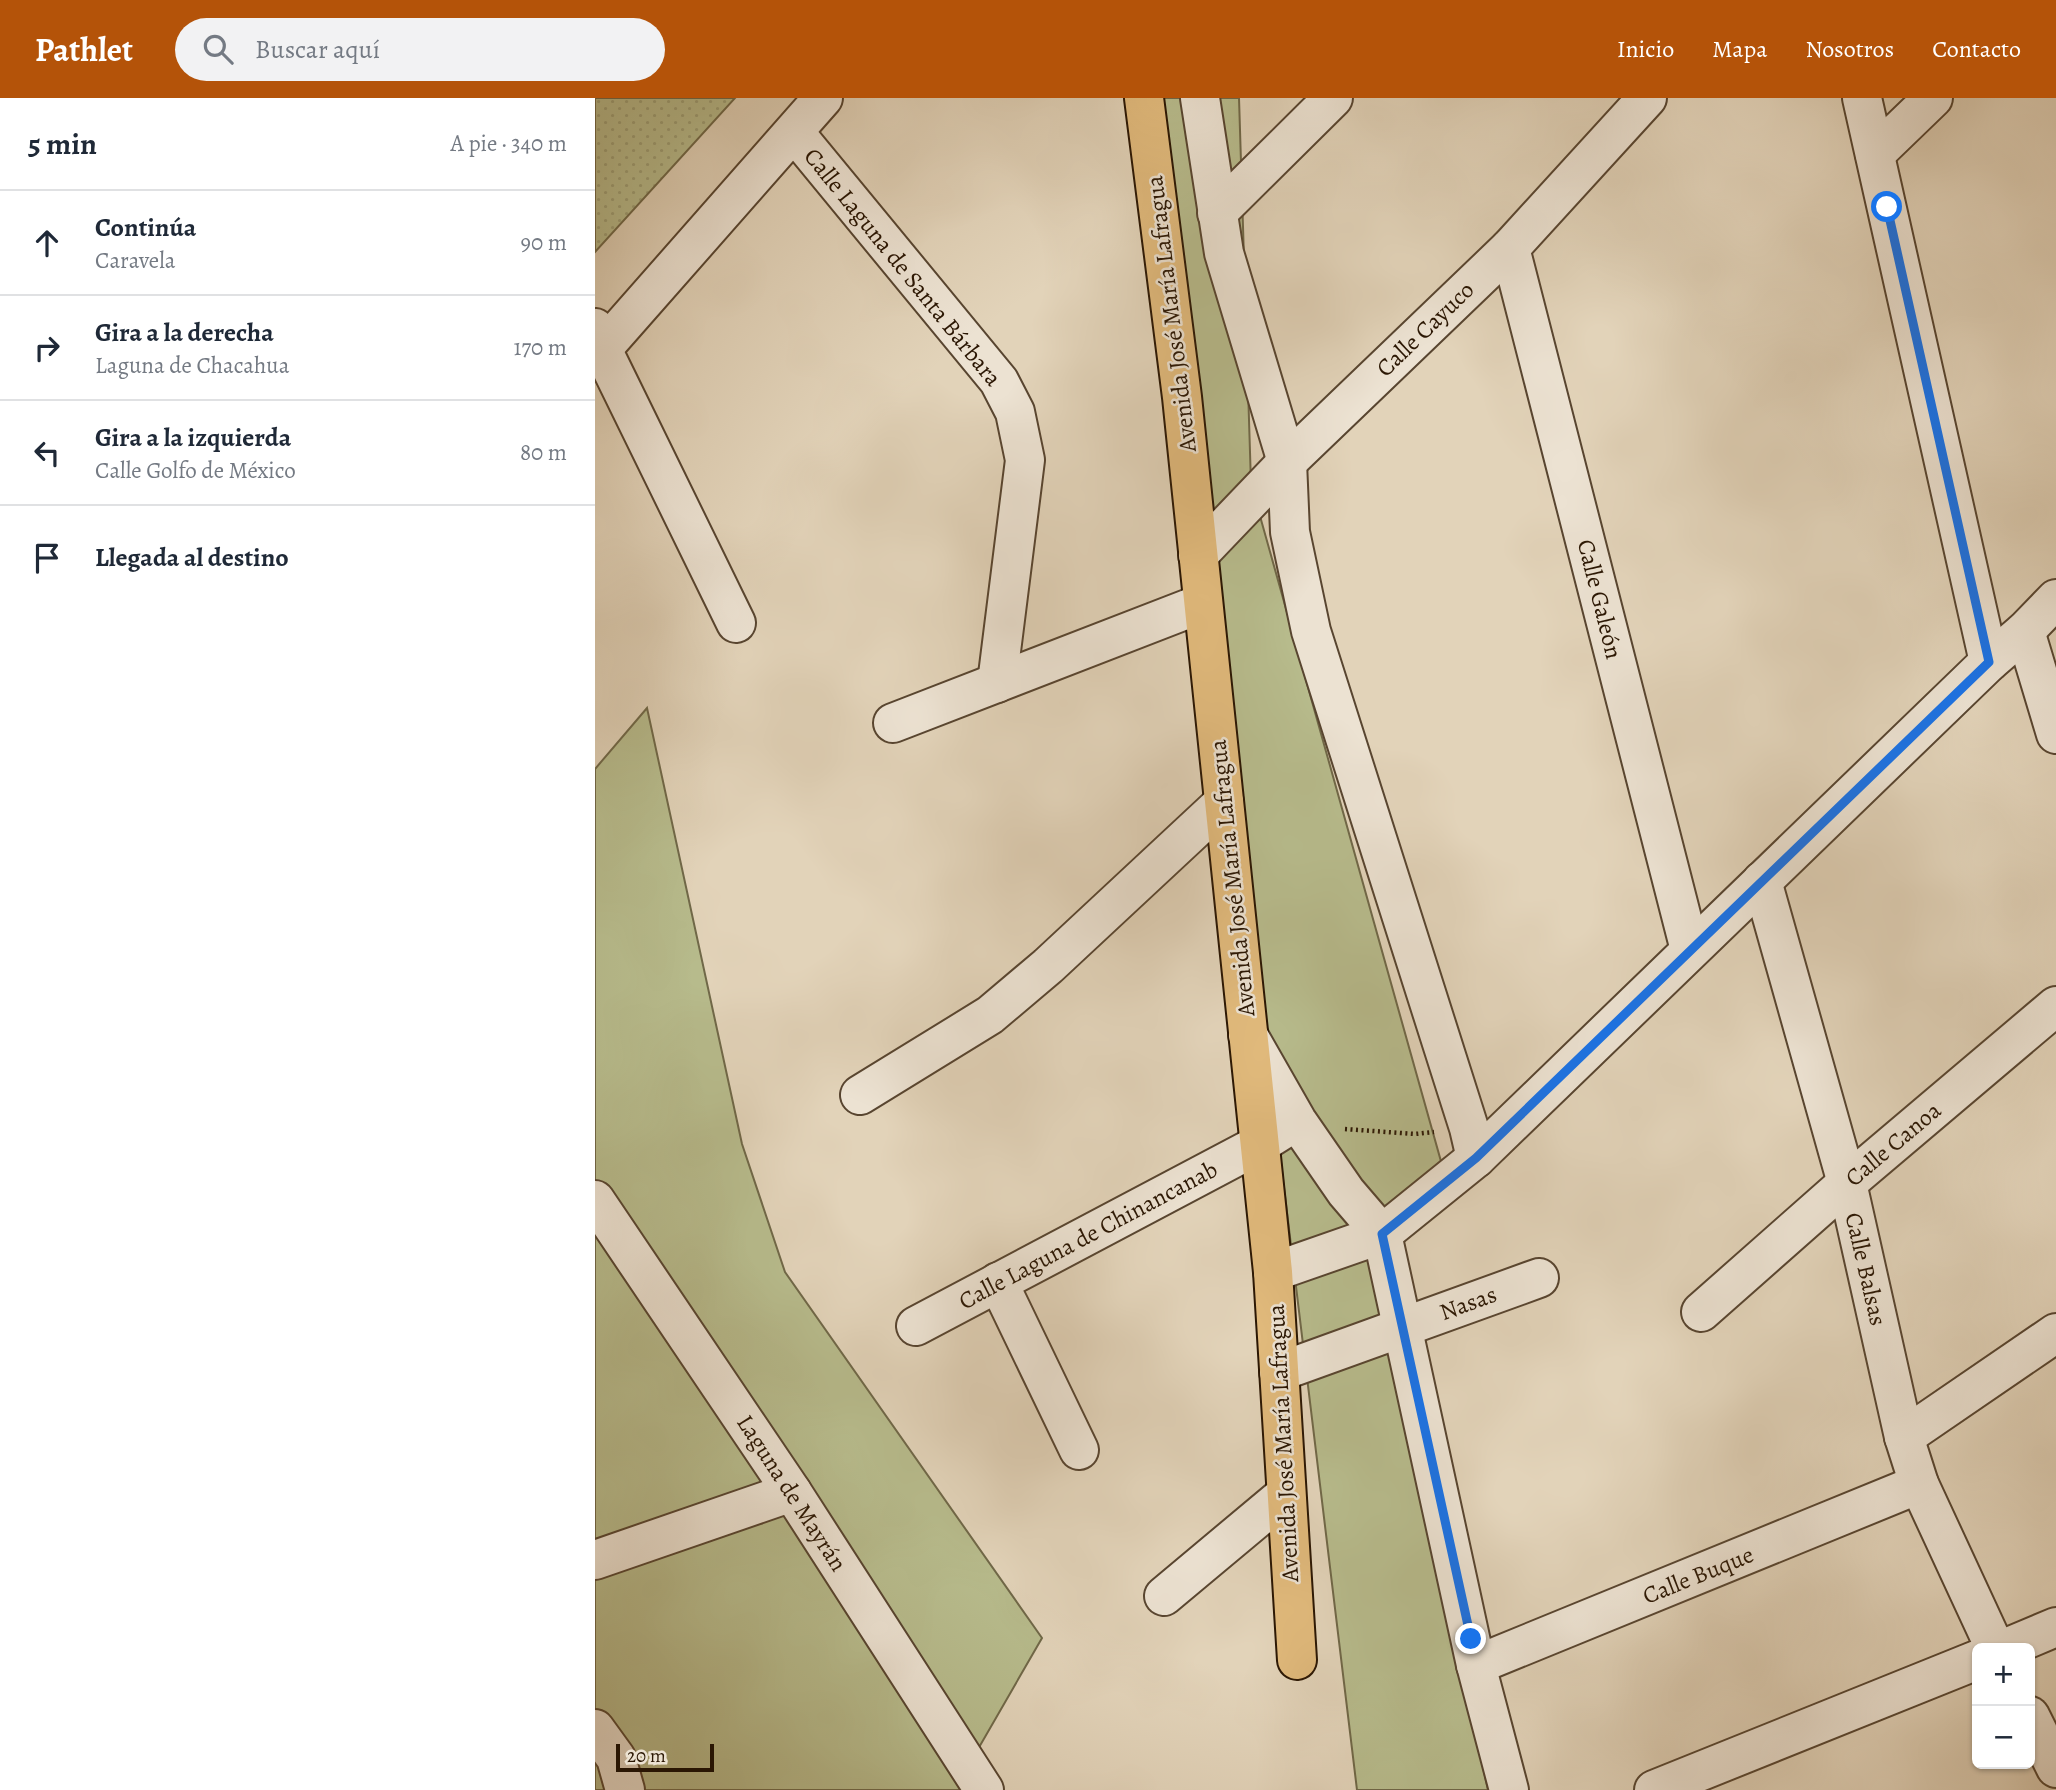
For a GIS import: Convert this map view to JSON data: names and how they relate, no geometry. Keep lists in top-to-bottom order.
{
  "streets": {
    "main road": ["Avenida José María Lafragua"],
    "street": [
      "Calle Laguna de Santa Bárbara",
      "Calle Cayuco",
      "Calle Galeón",
      "Calle Canoa",
      "Calle Laguna de Chinancanab",
      "Calle Balsas",
      "Nasas",
      "Laguna de Mayrán",
      "Calle Buque"
    ]
  },
  "crossings": [
    ["Avenida José María Lafragua", "Calle Cayuco"],
    ["Avenida José María Lafragua", "Calle Laguna de Chinancanab"],
    ["Avenida José María Lafragua", "Nasas"],
    ["Calle Cayuco", "Calle Galeón"],
    ["Calle Canoa", "Calle Balsas"],
    ["Calle Balsas", "Calle Buque"]
  ],
  "scale_bar": "20 m",
  "page": {
    "header": "Pathlet",
    "search": "Buscar aquí",
    "nav": [
      "Inicio",
      "Mapa",
      "Nosotros",
      "Contacto"
    ],
    "heading": ["5 min", "A pie · 340 m"],
    "list": [
      ["Continúa", "Caravela", "90 m"],
      ["Gira a la derecha", "Laguna de Chacahua", "170 m"],
      ["Gira a la izquierda", "Calle Golfo de México", "80 m"],
      "Llegada al destino"
    ],
    "map_buttons": ["+", "−"],
    "scale": "20 m"
  }
}
